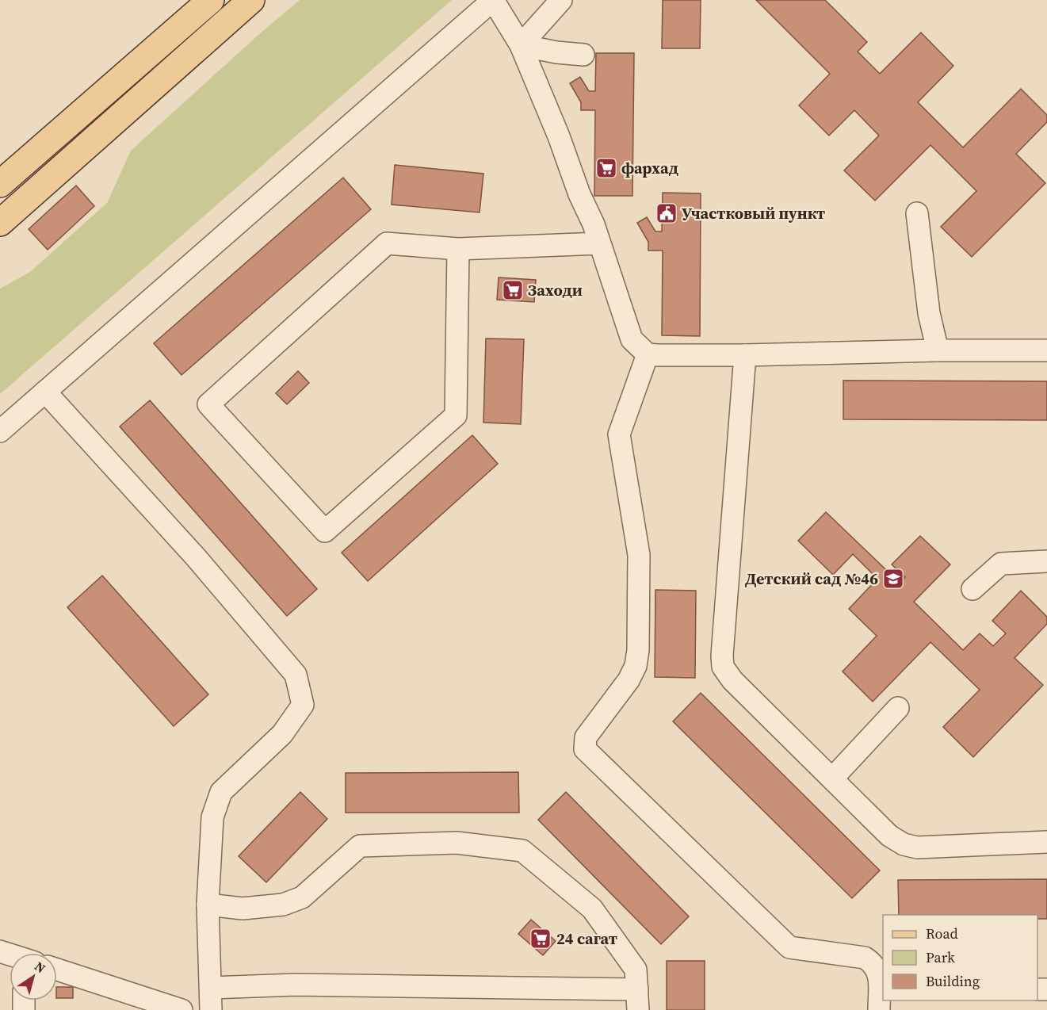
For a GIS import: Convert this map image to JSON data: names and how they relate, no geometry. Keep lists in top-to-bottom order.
{
  "places": {
    "supermarket": ["фархад", "Заходи", "24 сагат"],
    "public building": ["Участковый пункт"],
    "school or university": ["Детский сад №46"]
  },
  "legend": ["Road", "Park", "Building"],
  "north": "top right"
}
